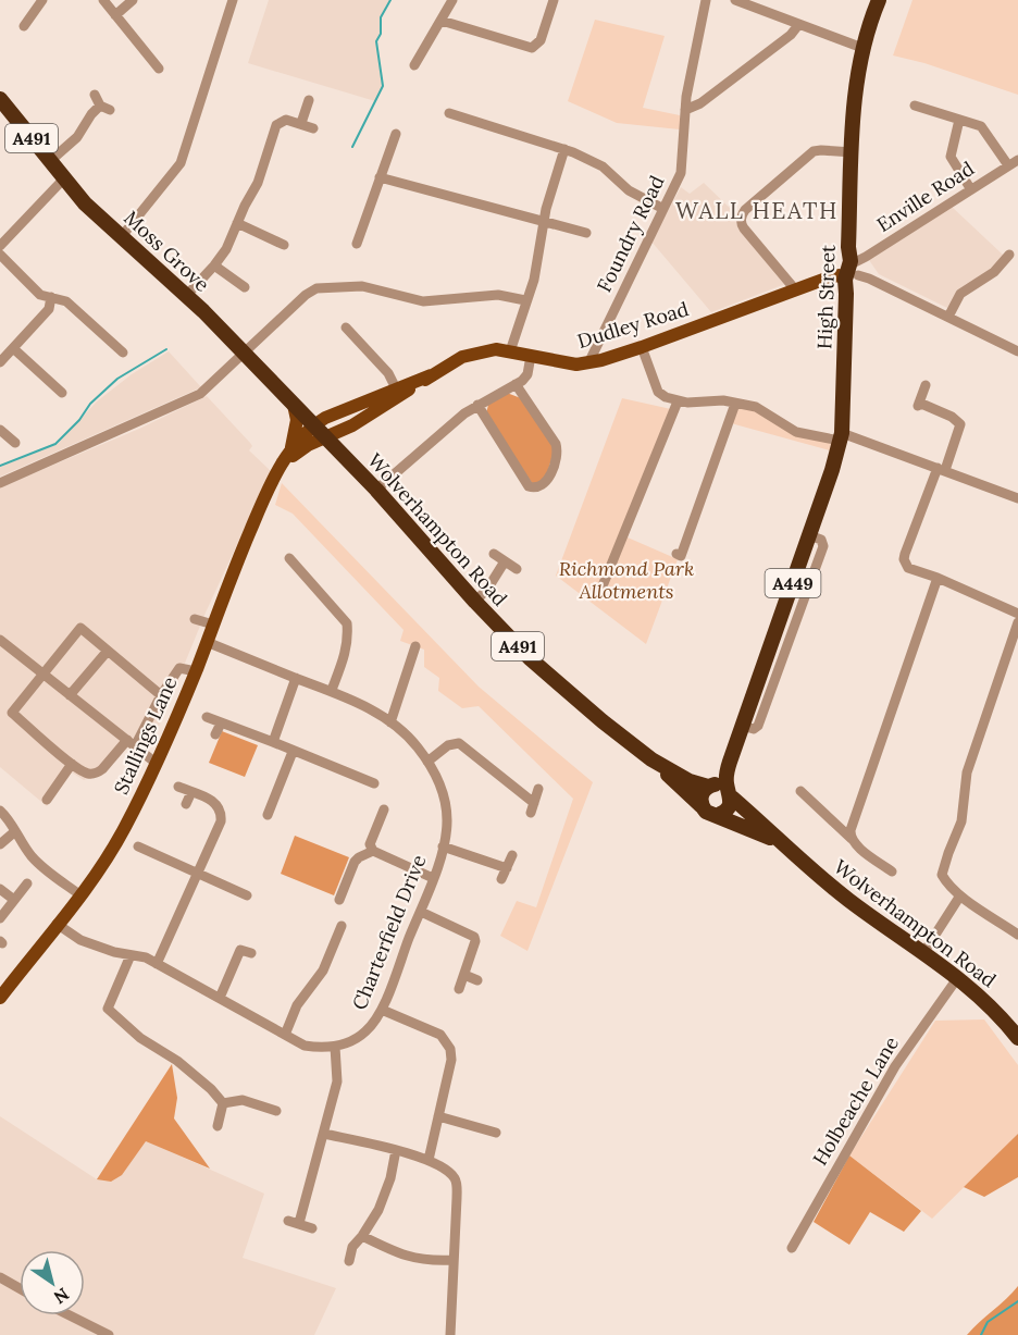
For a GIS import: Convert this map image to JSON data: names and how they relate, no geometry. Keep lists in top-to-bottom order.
{
  "streets": {
    "highway": [
      "A491",
      "Moss Grove",
      "High Street",
      "Wolverhampton Road",
      "A449"
    ],
    "main road": ["Dudley Road", "Stallings Lane"],
    "street": [
      "Enville Road",
      "Foundry Road",
      "Charterfield Drive",
      "Holbeache Lane"
    ]
  },
  "crossings": [
    ["Enville Road", "High Street"],
    ["Foundry Road", "Dudley Road"],
    ["Moss Grove", "Dudley Road"],
    ["Moss Grove", "Wolverhampton Road"],
    ["Moss Grove", "Stallings Lane"],
    ["High Street", "Dudley Road"],
    ["High Street", "A449"],
    ["Dudley Road", "Wolverhampton Road"],
    ["Dudley Road", "Stallings Lane"],
    ["Wolverhampton Road", "A449"],
    ["Wolverhampton Road", "Stallings Lane"],
    ["Wolverhampton Road", "Holbeache Lane"],
    ["Stallings Lane", "Charterfield Drive"]
  ],
  "districts": ["WALL HEATH"],
  "parks": ["Richmond Park Allotments"],
  "north": "bottom right"
}
